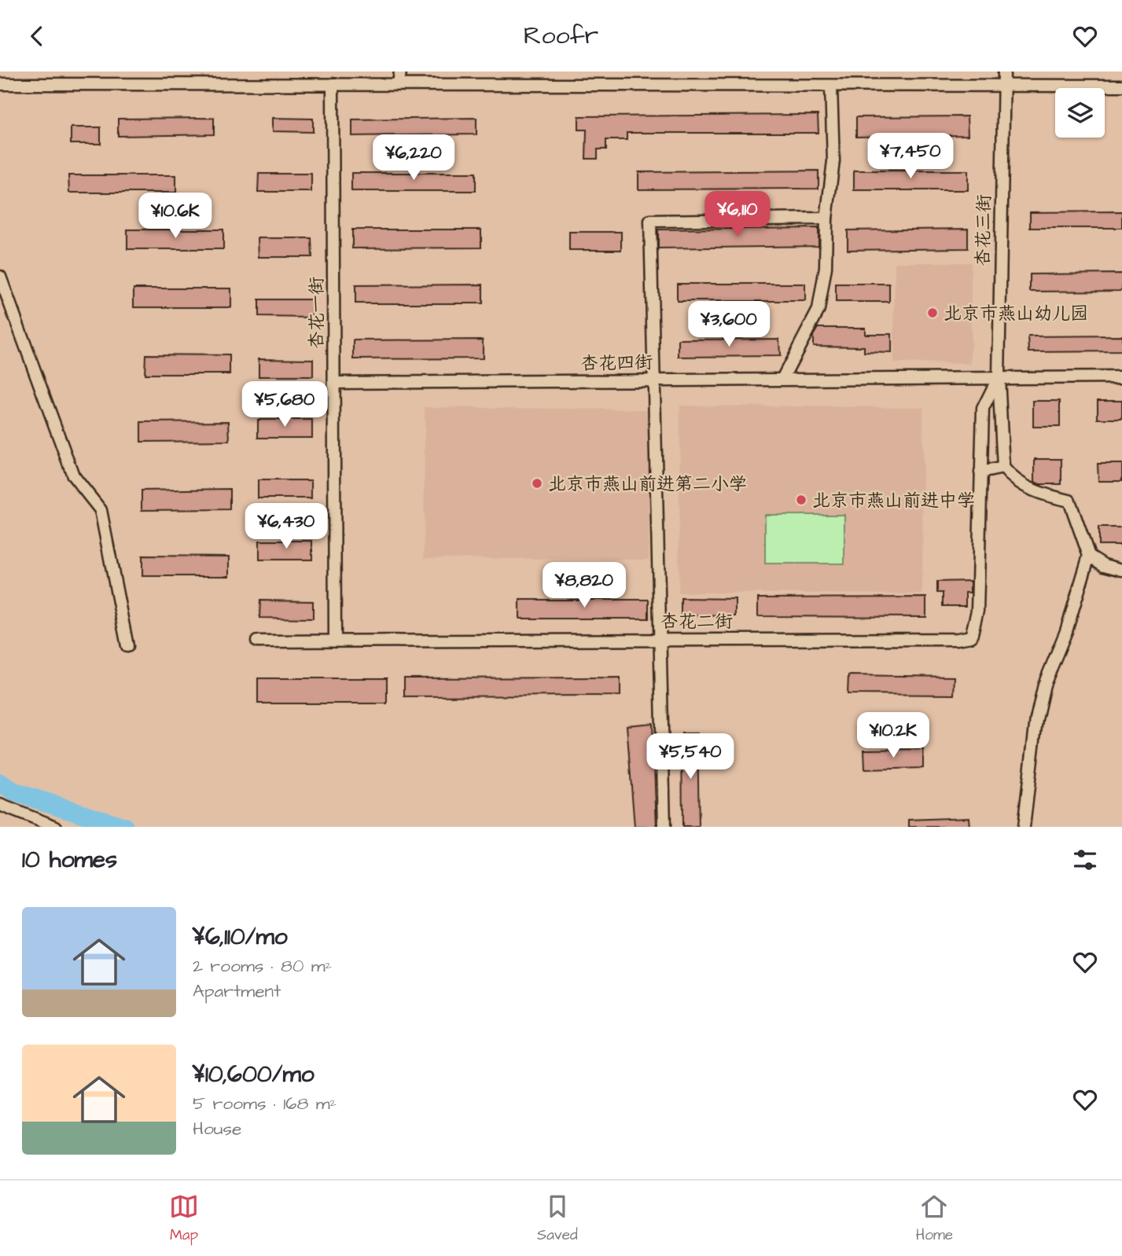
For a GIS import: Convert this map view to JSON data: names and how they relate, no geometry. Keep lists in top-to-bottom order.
{
  "streets": {
    "street": [
      "杏花三街",
      "杏花一街",
      "杏花四街",
      "杏花二街"
    ]
  },
  "crossings": [
    ["杏花三街", "杏花四街"],
    ["杏花三街", "杏花二街"],
    ["杏花一街", "杏花四街"],
    ["杏花一街", "杏花二街"]
  ],
  "places": ["北京市燕山幼儿园", "北京市燕山前进第二小学", "北京市燕山前进中学"],
  "page": {
    "header": "Roofr",
    "price": [
      "¥7,450",
      "¥6,220",
      "¥6,110",
      "¥10.6K",
      "¥3,600",
      "¥5,680",
      "¥6,430",
      "¥8,820",
      "¥10.2K",
      "¥5,540"
    ],
    "heading": "10 homes",
    "list": [
      {
        "name": "¥6,110/mo",
        "note": "2 rooms · 80 m² · Apartment"
      },
      {
        "name": "¥10,600/mo",
        "note": "5 rooms · 168 m² · House"
      }
    ],
    "tabs": ["Map", "Saved", "Home"]
  }
}
